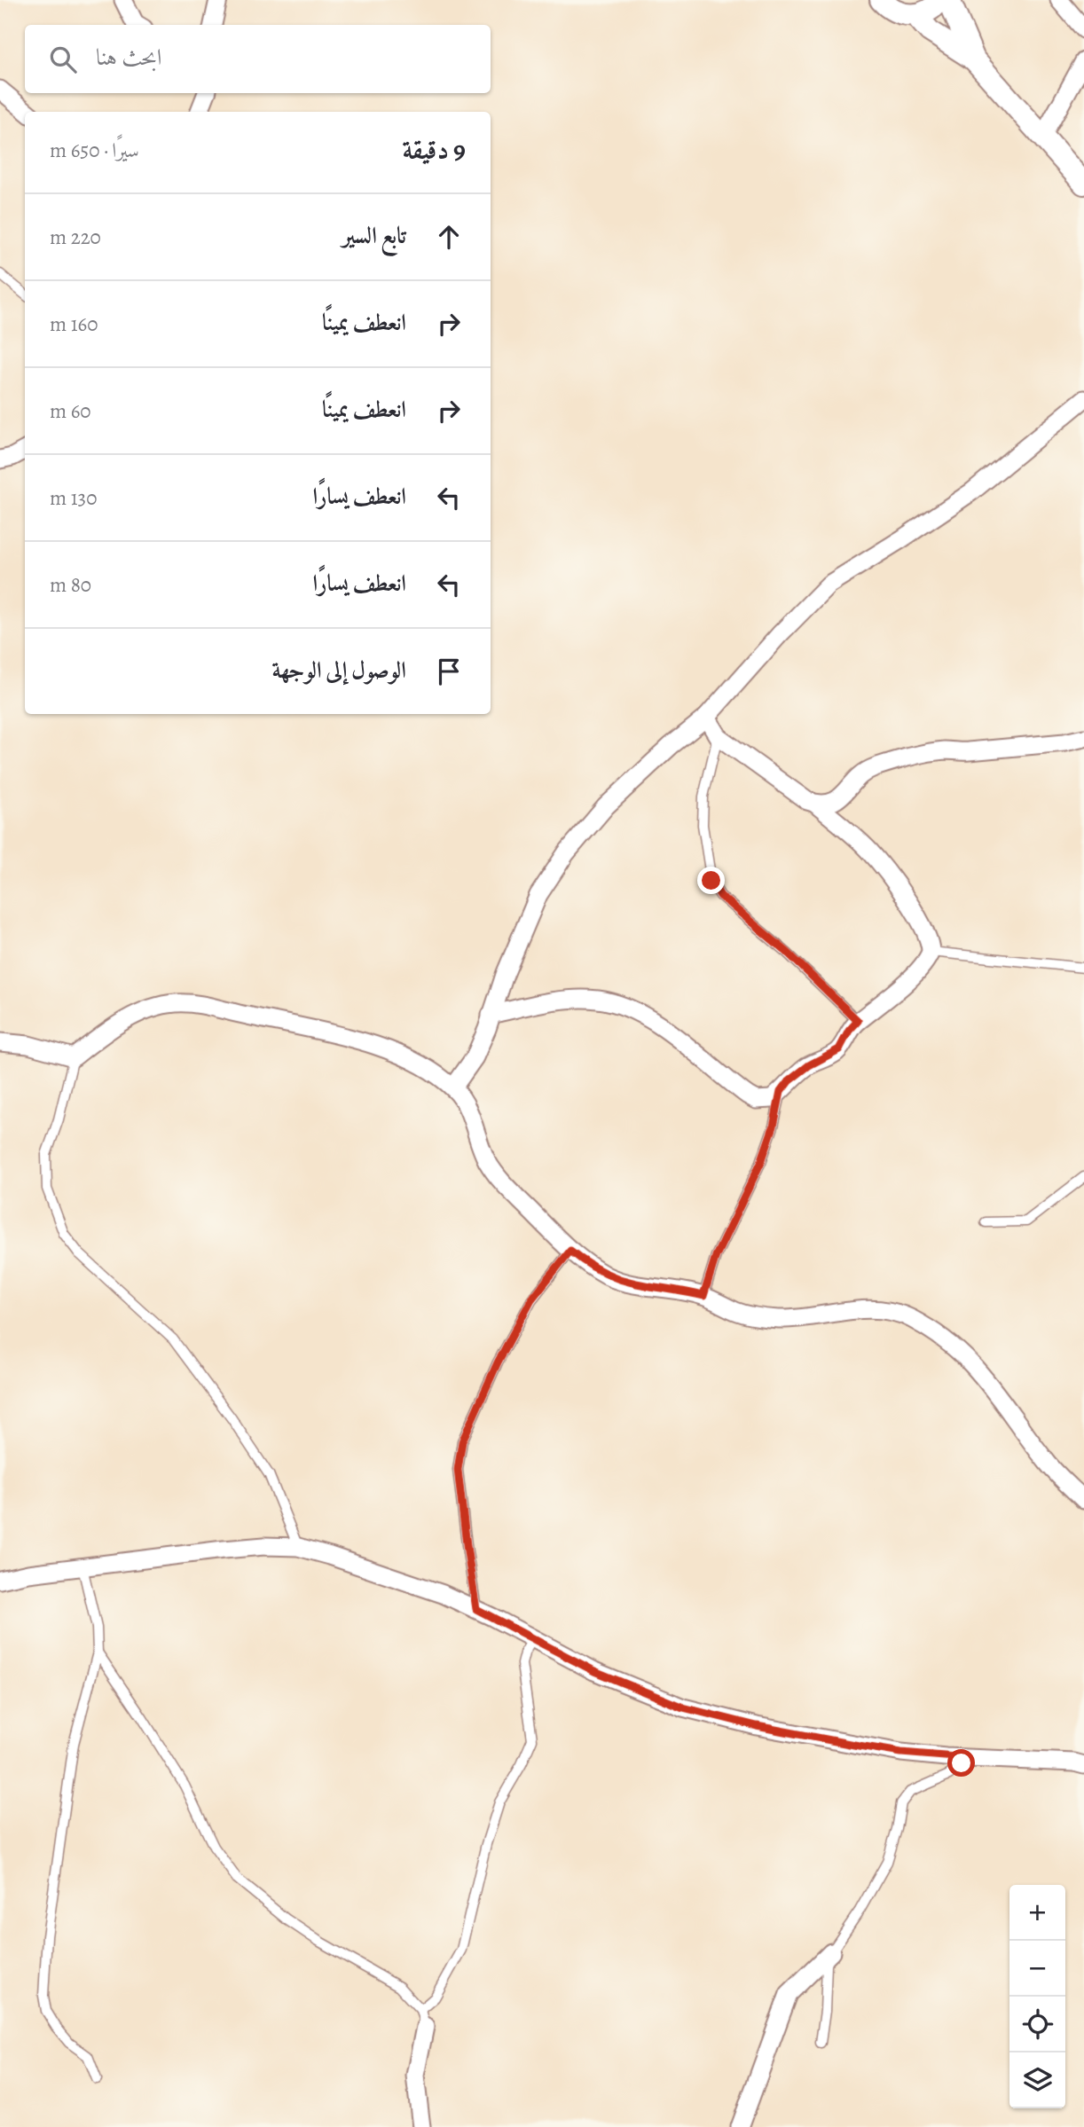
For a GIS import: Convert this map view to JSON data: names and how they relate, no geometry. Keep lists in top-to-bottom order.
{
  "page": {
    "search": "ابحث هنا",
    "heading": ["9 دقيقة", "سيرًا · 650 m"],
    "list": [
      ["تابع السير", "220 m"],
      ["انعطف يمينًا", "160 m"],
      ["انعطف يمينًا", "60 m"],
      ["انعطف يسارًا", "130 m"],
      ["انعطف يسارًا", "80 m"],
      "الوصول إلى الوجهة"
    ],
    "map_buttons": ["+", "−"]
  }
}
